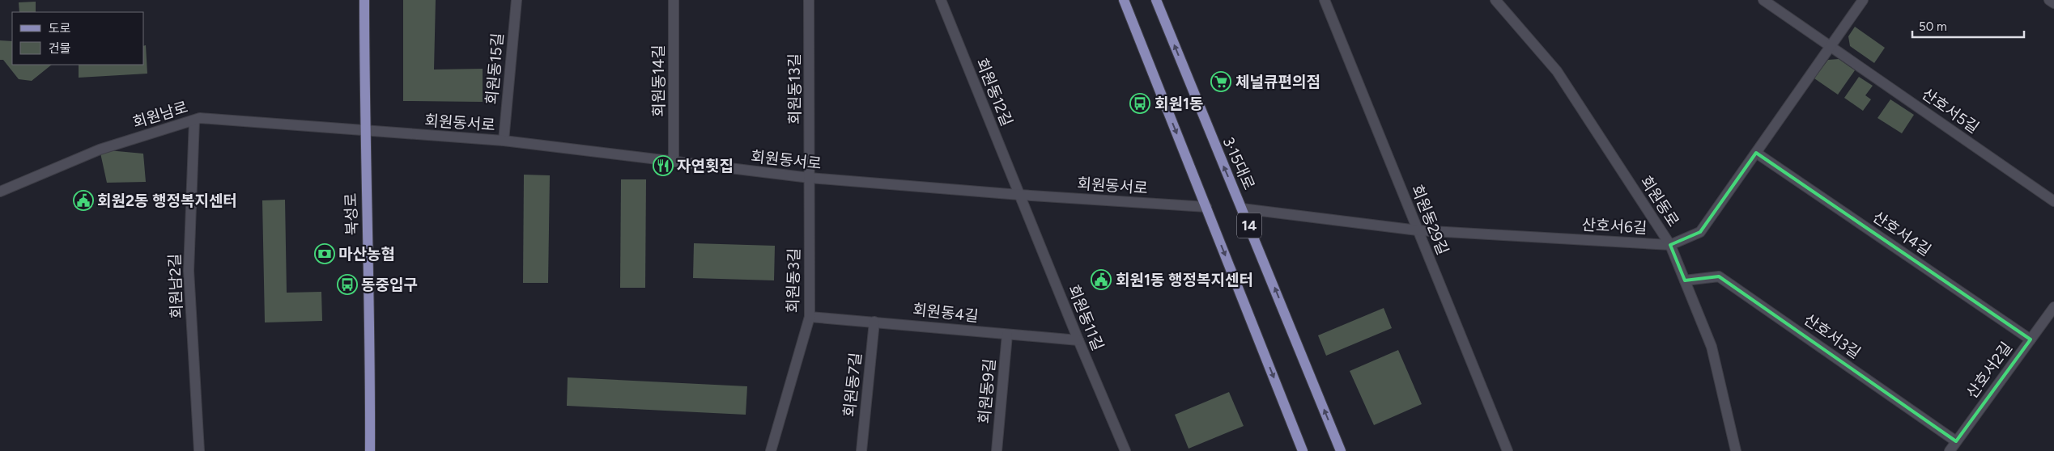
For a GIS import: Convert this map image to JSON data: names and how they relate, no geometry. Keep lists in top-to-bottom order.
{
  "streets": {
    "main road": ["3·15대로", "북성로", "14"],
    "street": [
      "회원동15길",
      "회원동14길",
      "회원동13길",
      "회원동12길",
      "산호서5길",
      "회원남로",
      "회원동서로",
      "회원동로",
      "회원동29길",
      "산호서6길",
      "산호서4길",
      "회원동3길",
      "회원남2길",
      "회원동4길",
      "회원동11길",
      "산호서3길",
      "산호서2길",
      "회원동7길",
      "회원동9길"
    ]
  },
  "crossings": [
    ["회원동15길", "회원동서로"],
    ["회원동14길", "회원동서로"],
    ["회원동13길", "회원동서로"],
    ["회원동13길", "회원동3길"],
    ["회원동12길", "회원동서로"],
    ["회원동12길", "회원동11길"],
    ["산호서5길", "산호서6길"],
    ["회원남로", "회원동서로"],
    ["회원남로", "북성로"],
    ["회원남로", "회원남2길"],
    ["회원동서로", "북성로"],
    ["회원동서로", "14"],
    ["회원동서로", "회원동3길"],
    ["회원동서로", "회원동11길"],
    ["3·15대로", "산호서6길"],
    ["회원동로", "산호서6길"],
    ["회원동로", "산호서3길"],
    ["회원동29길", "산호서6길"],
    ["산호서6길", "산호서4길"],
    ["산호서4길", "산호서2길"],
    ["회원동3길", "회원동4길"],
    ["회원동4길", "회원동11길"],
    ["회원동4길", "회원동7길"],
    ["회원동4길", "회원동9길"],
    ["산호서3길", "산호서2길"]
  ],
  "places": {
    "supermarket": ["체널큐편의점"],
    "bus stop": ["회원1동", "동중입구"],
    "restaurant": ["자연횟집"],
    "public building": ["회원2동 행정복지센터", "회원1동 행정복지센터"],
    "bank": ["마산농협"]
  },
  "legend": ["도로", "건물"],
  "scale_bar": "50 m"
}
